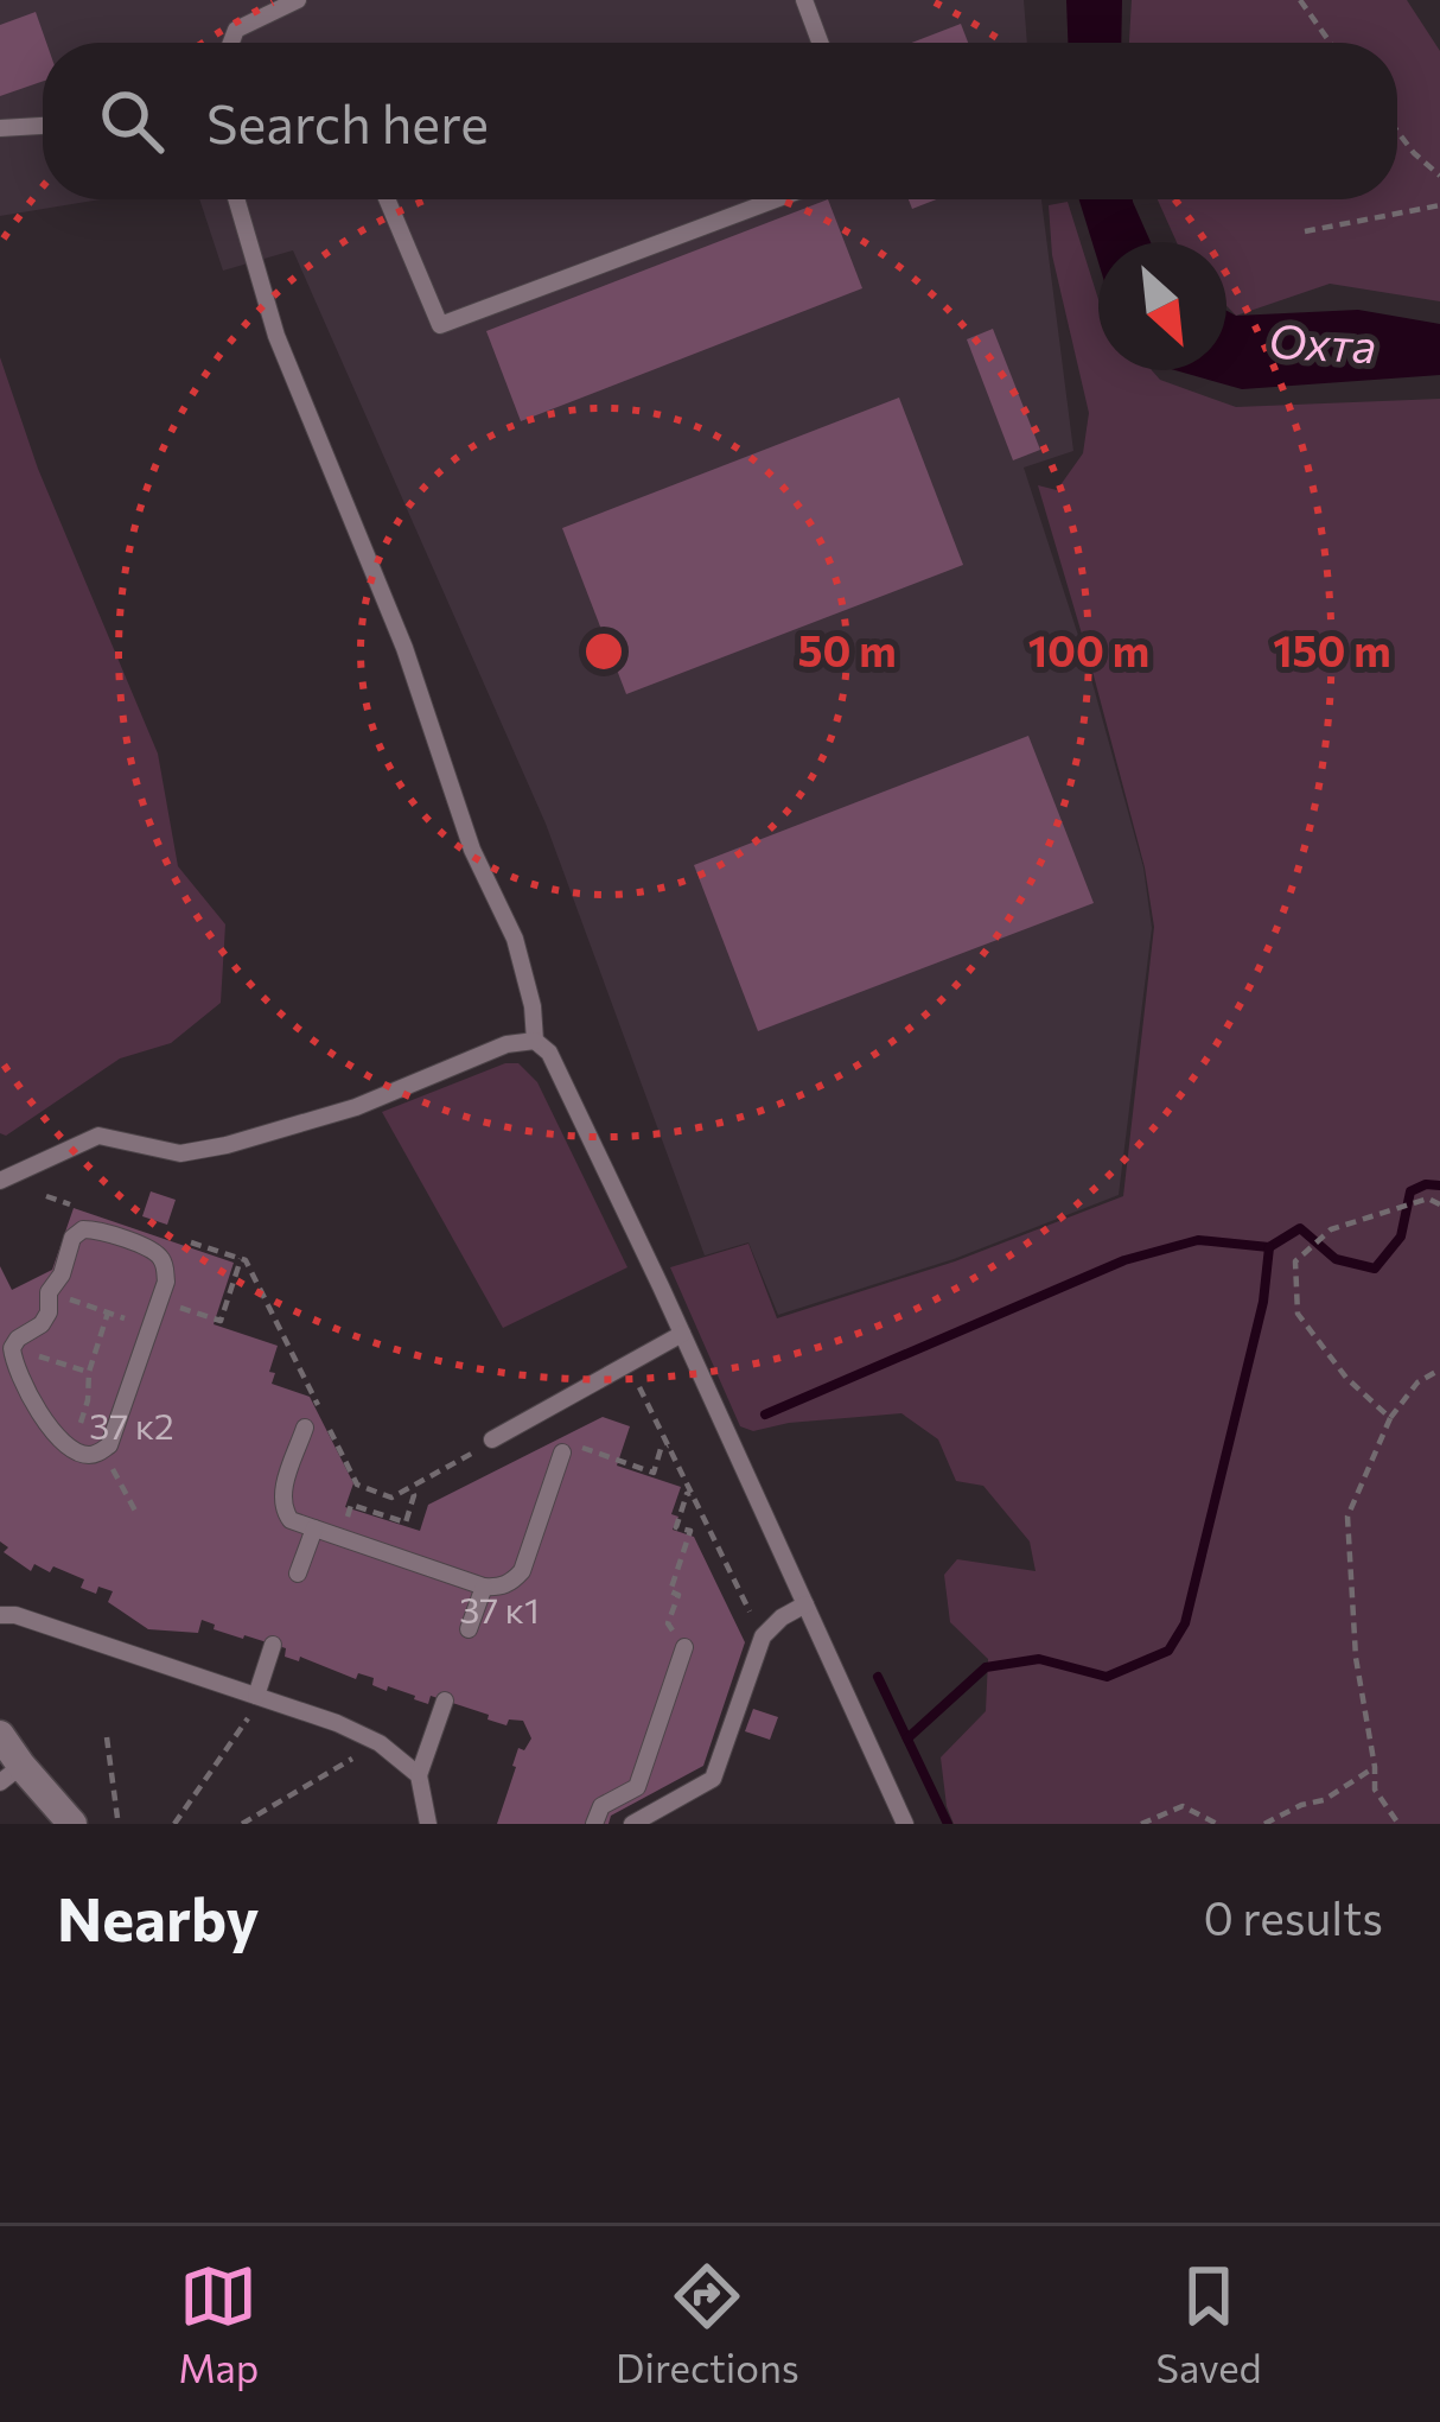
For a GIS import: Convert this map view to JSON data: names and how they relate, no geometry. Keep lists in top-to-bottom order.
{
  "water": ["Охта"],
  "house_numbers": ["37 к2", "37 к1"],
  "north": "bottom right",
  "page": {
    "search": "Search here",
    "heading": ["Nearby", "0 results"],
    "nav": ["Map", "Directions", "Saved"]
  },
  "rings": ["50 m", "100 m", "150 m"]
}
